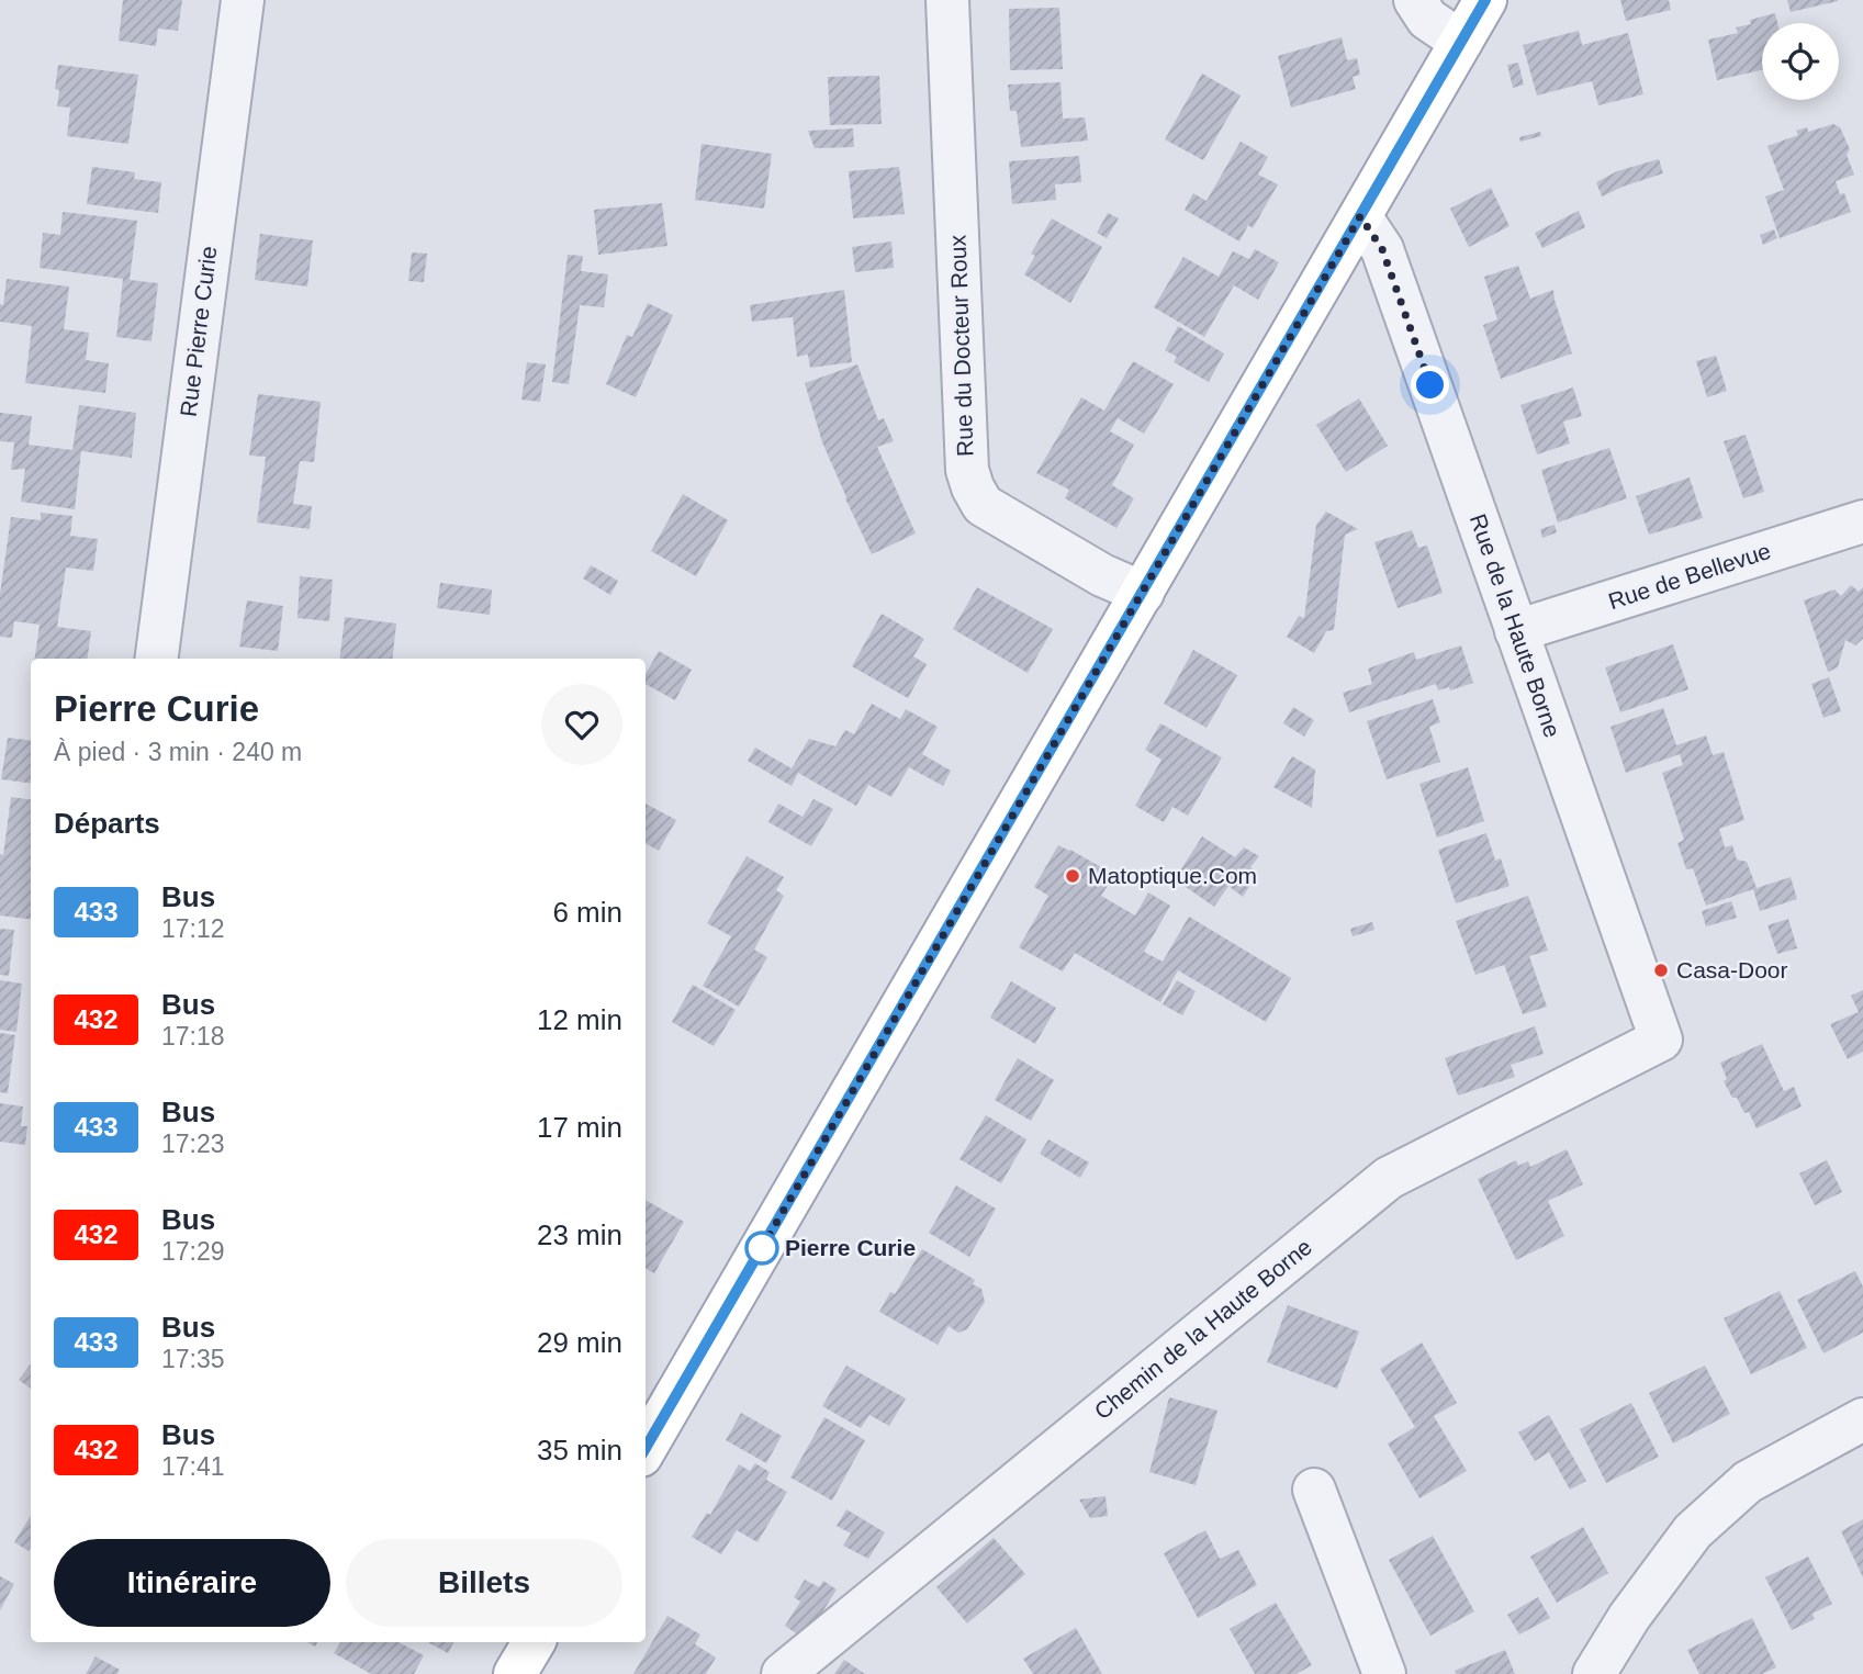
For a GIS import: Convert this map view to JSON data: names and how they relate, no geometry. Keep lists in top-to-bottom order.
{
  "streets": {
    "street": [
      "Rue Pierre Curie",
      "Rue du Docteur Roux",
      "Rue de Bellevue",
      "Rue de la Haute Borne",
      "Chemin de la Haute Borne"
    ]
  },
  "crossings": [
    ["Rue de Bellevue", "Rue de la Haute Borne"],
    ["Rue de la Haute Borne", "Chemin de la Haute Borne"]
  ],
  "places": ["Matoptique.Com", "Casa-Door", "Pierre Curie"],
  "lines": ["bus line 433"],
  "page": {
    "heading": [
      ["Pierre Curie", "À pied · 3 min · 240 m"],
      "Départs"
    ],
    "list": [
      {
        "mark": "433",
        "name": "Bus",
        "note": "17:12",
        "value": "6 min"
      },
      {
        "mark": "432",
        "name": "Bus",
        "note": "17:18",
        "value": "12 min"
      },
      {
        "mark": "433",
        "name": "Bus",
        "note": "17:23",
        "value": "17 min"
      },
      {
        "mark": "432",
        "name": "Bus",
        "note": "17:29",
        "value": "23 min"
      },
      {
        "mark": "433",
        "name": "Bus",
        "note": "17:35",
        "value": "29 min"
      },
      {
        "mark": "432",
        "name": "Bus",
        "note": "17:41",
        "value": "35 min"
      }
    ],
    "buttons": ["Itinéraire", "Billets"]
  }
}
